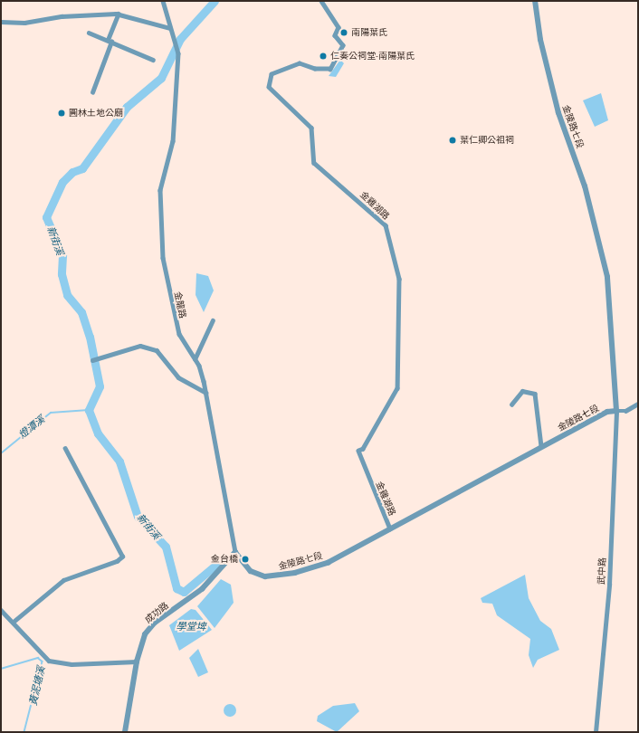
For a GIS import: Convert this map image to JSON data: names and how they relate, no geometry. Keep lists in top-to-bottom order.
{
  "streets": {
    "street": [
      "金陵路七段",
      "金雞湖路",
      "金龍路",
      "武中路",
      "成功路"
    ]
  },
  "crossings": [
    ["金陵路七段", "金雞湖路"],
    ["金陵路七段", "金龍路"],
    ["金陵路七段", "武中路"],
    ["金陵路七段", "成功路"],
    ["金龍路", "成功路"]
  ],
  "water": [
    "新街溪",
    "燈潭溪",
    "學堂埤",
    "黃泥塘溪"
  ],
  "places": [
    "南陽葉氏",
    "仁奏公祠堂-南陽葉氏",
    "圓林土地公廟",
    "葉仁卿公祖祠",
    "金台橋"
  ]
}
